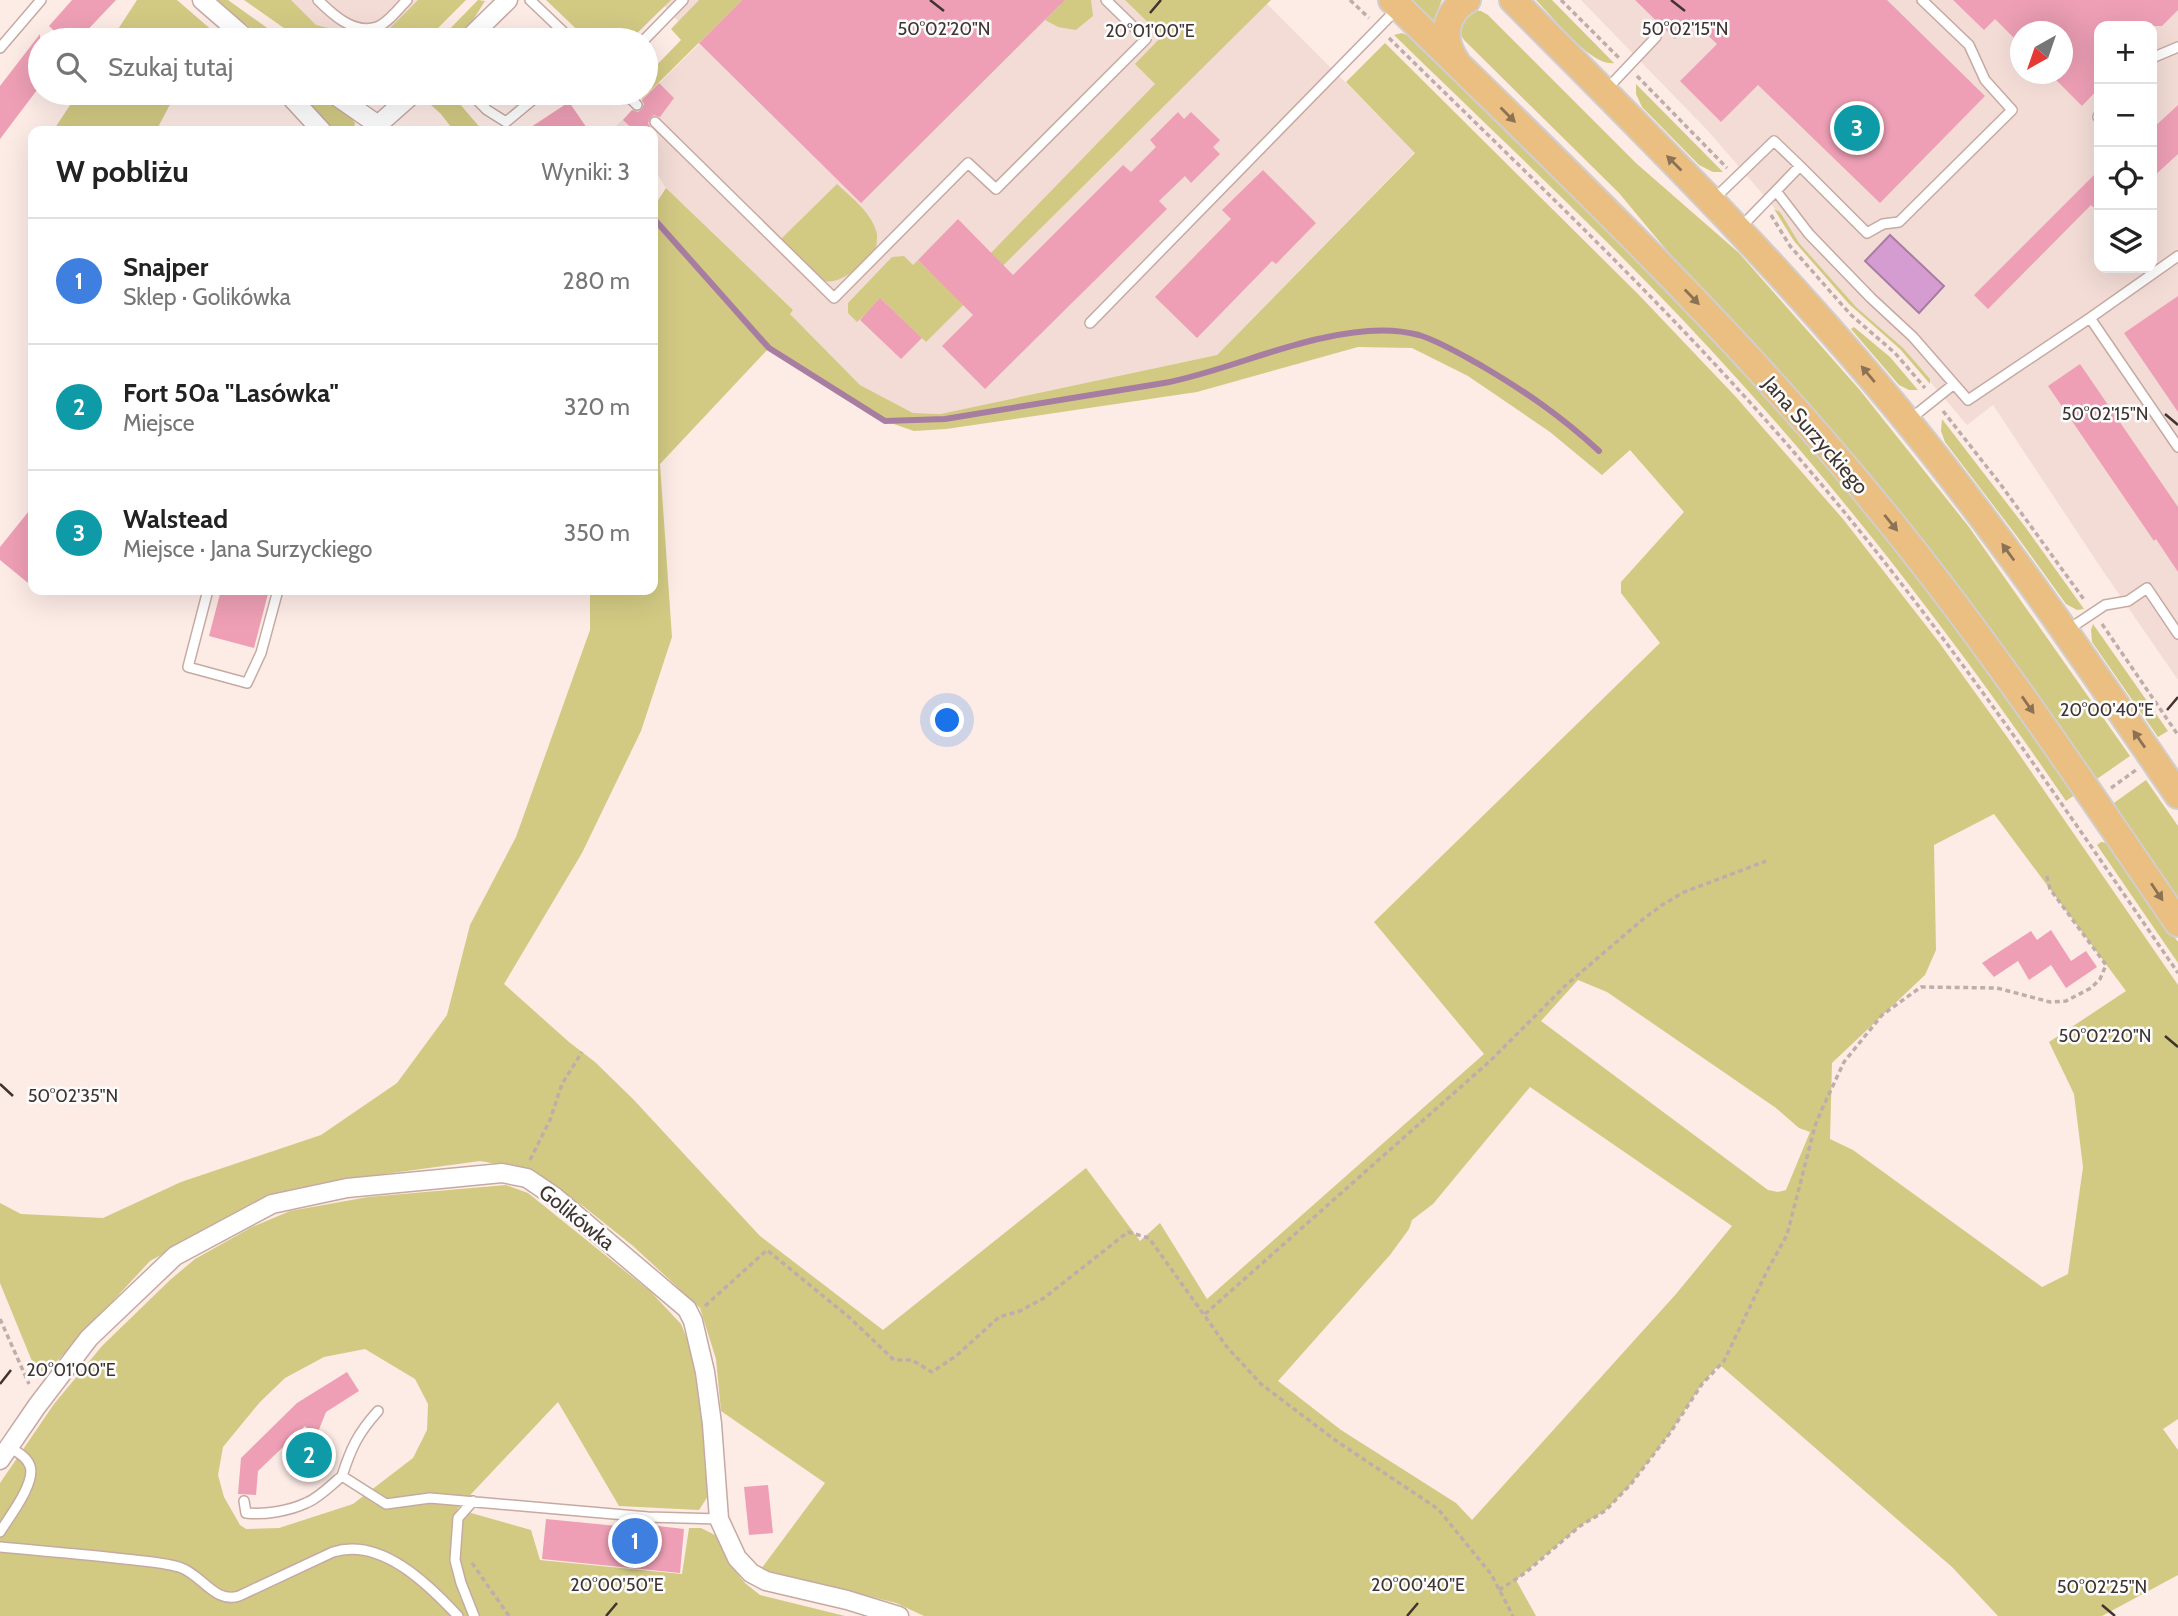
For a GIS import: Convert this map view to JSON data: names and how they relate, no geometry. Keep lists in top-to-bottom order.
{
  "streets": {
    "main road": ["Jana Surzyckiego"],
    "street": ["Golikówka"]
  },
  "north": "bottom left",
  "page": {
    "map_buttons": ["+", "−"],
    "search": "Szukaj tutaj",
    "pins": ["3", "2", "1"],
    "heading": ["W pobliżu", "Wyniki: 3"],
    "list": [
      {
        "mark": "1",
        "name": "Snajper",
        "note": "Sklep · Golikówka",
        "value": "280 m"
      },
      {
        "mark": "2",
        "name": "Fort 50a \"Lasówka\"",
        "note": "Miejsce",
        "value": "320 m"
      },
      {
        "mark": "3",
        "name": "Walstead",
        "note": "Miejsce · Jana Surzyckiego",
        "value": "350 m"
      }
    ]
  },
  "coordinates": [
    "50°02'20\"N",
    "50°02'15\"N",
    "20°01'00\"E",
    "20°00'40\"E",
    "50°02'35\"N",
    "20°00'50\"E",
    "50°02'25\"N"
  ]
}
